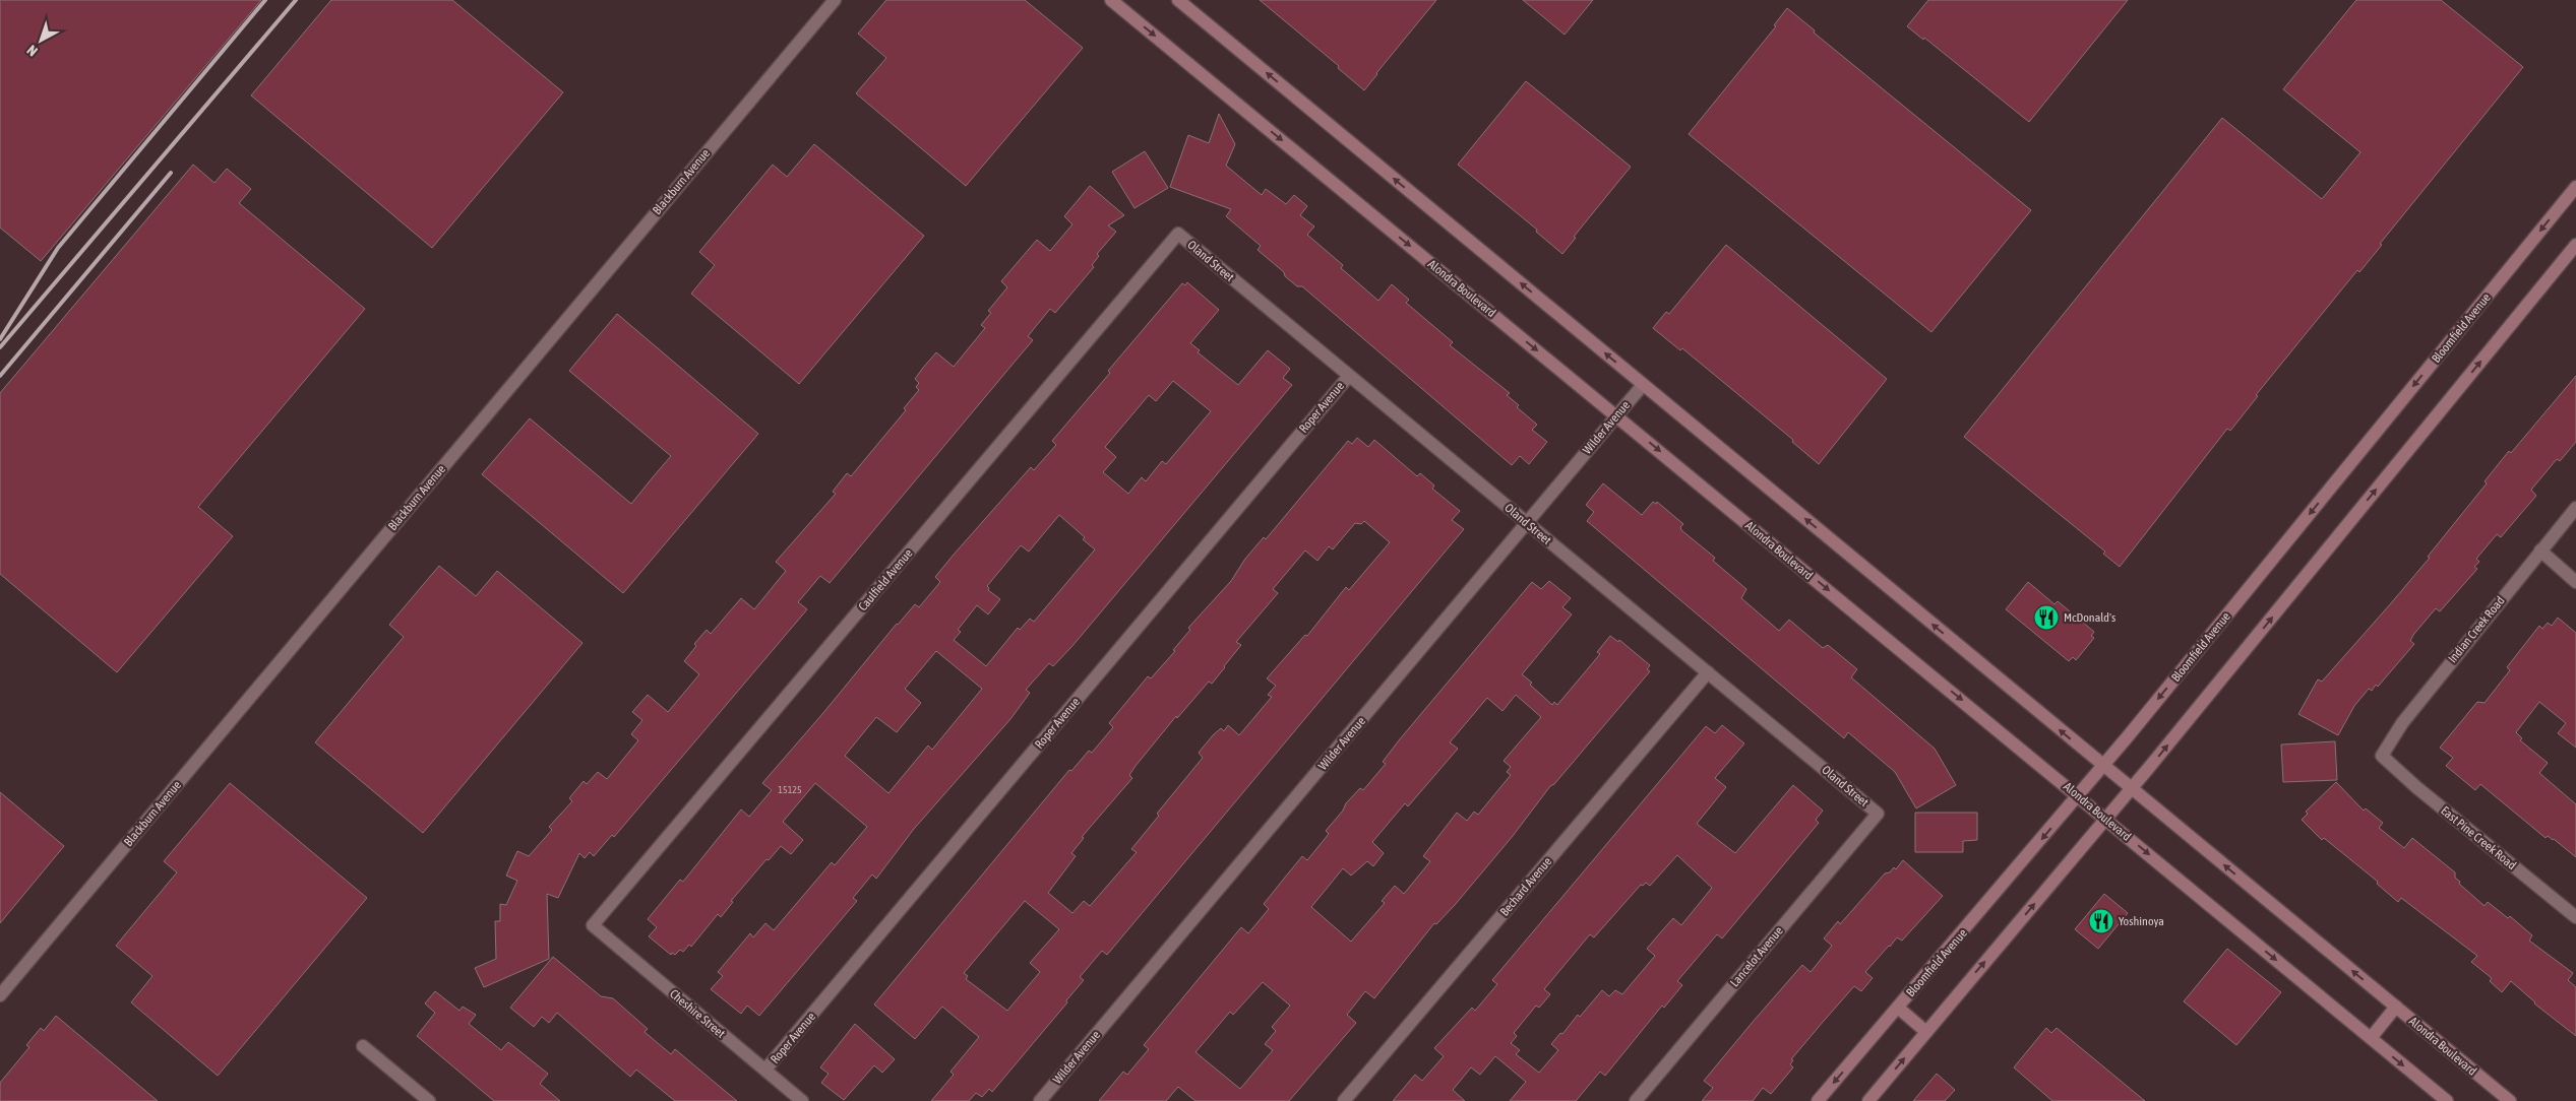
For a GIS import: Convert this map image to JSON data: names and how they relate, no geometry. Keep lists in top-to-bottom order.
{
  "streets": {
    "main road": ["Alondra Boulevard", "Bloomfield Avenue"],
    "street": [
      "Blackburn Avenue",
      "Oland Street",
      "Roper Avenue",
      "Wilder Avenue",
      "Caulfield Avenue",
      "Indian Creek Road",
      "East Pine Creek Road",
      "Bechard Avenue",
      "Lancelot Avenue",
      "Cheshire Street"
    ]
  },
  "crossings": [
    ["Oland Street", "Roper Avenue"],
    ["Oland Street", "Wilder Avenue"],
    ["Oland Street", "Caulfield Avenue"],
    ["Oland Street", "Bechard Avenue"],
    ["Oland Street", "Lancelot Avenue"],
    ["Alondra Boulevard", "Bloomfield Avenue"],
    ["Alondra Boulevard", "Wilder Avenue"],
    ["Roper Avenue", "Cheshire Street"],
    ["Caulfield Avenue", "Cheshire Street"],
    ["Indian Creek Road", "East Pine Creek Road"]
  ],
  "places": {
    "restaurant": ["McDonald's", "Yoshinoya"]
  },
  "house_numbers": ["15125"],
  "north": "bottom left"
}
